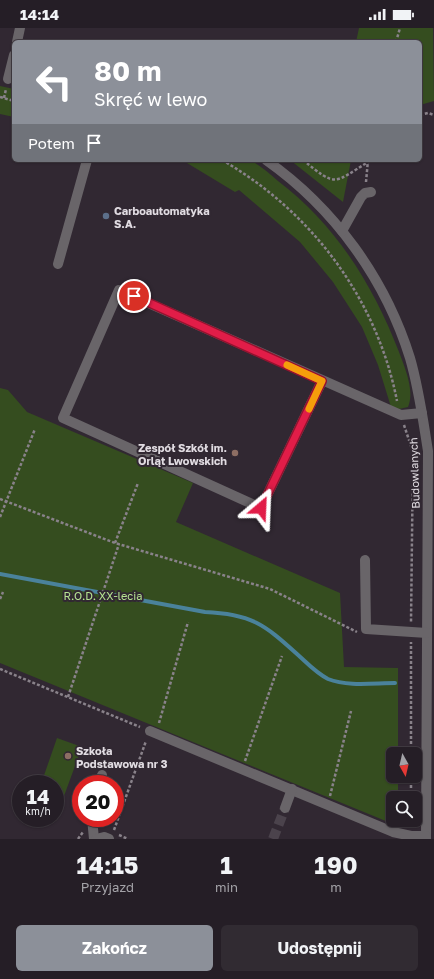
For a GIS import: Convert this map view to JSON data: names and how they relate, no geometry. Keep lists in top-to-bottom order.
{
  "streets": {
    "street": ["Budowlanych"]
  },
  "parks": ["R.O.D. XX-lecia"],
  "places": ["Carboautomatyka S.A.", "Zespół Szkół im. Orląt Lwowskich", "Szkoła Podstawowa nr 3"],
  "north": "bottom",
  "page": {
    "status": "14:14",
    "turn": ["80 m", "Skręć w lewo"],
    "then": "Potem",
    "speed": "14 km/h",
    "limit": "20",
    "eta": [
      "14:15",
      "Przyjazd",
      "1",
      "min",
      "190",
      "m"
    ],
    "buttons": ["Zakończ", "Udostępnij"]
  }
}
